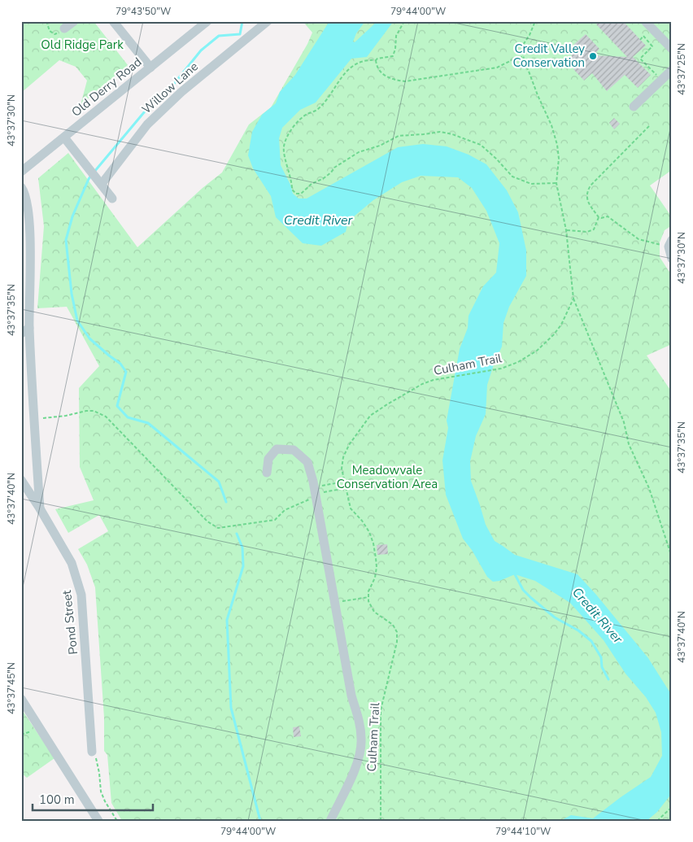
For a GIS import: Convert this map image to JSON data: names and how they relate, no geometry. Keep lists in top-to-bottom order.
{
  "streets": {
    "street": ["Old Derry Road", "Willow Lane", "Pond Street"],
    "path": ["Culham Trail"]
  },
  "water": ["Credit River"],
  "parks": ["Old Ridge Park", "Meadowvale Conservation Area"],
  "places": ["Credit Valley Conservation"],
  "scale_bar": "100 m",
  "coordinates": [
    "79°43'50\"W",
    "79°44'00\"W",
    "43°37'25\"N",
    "43°37'30\"N",
    "43°37'35\"N",
    "43°37'40\"N",
    "43°37'45\"N",
    "79°44'10\"W"
  ]
}
